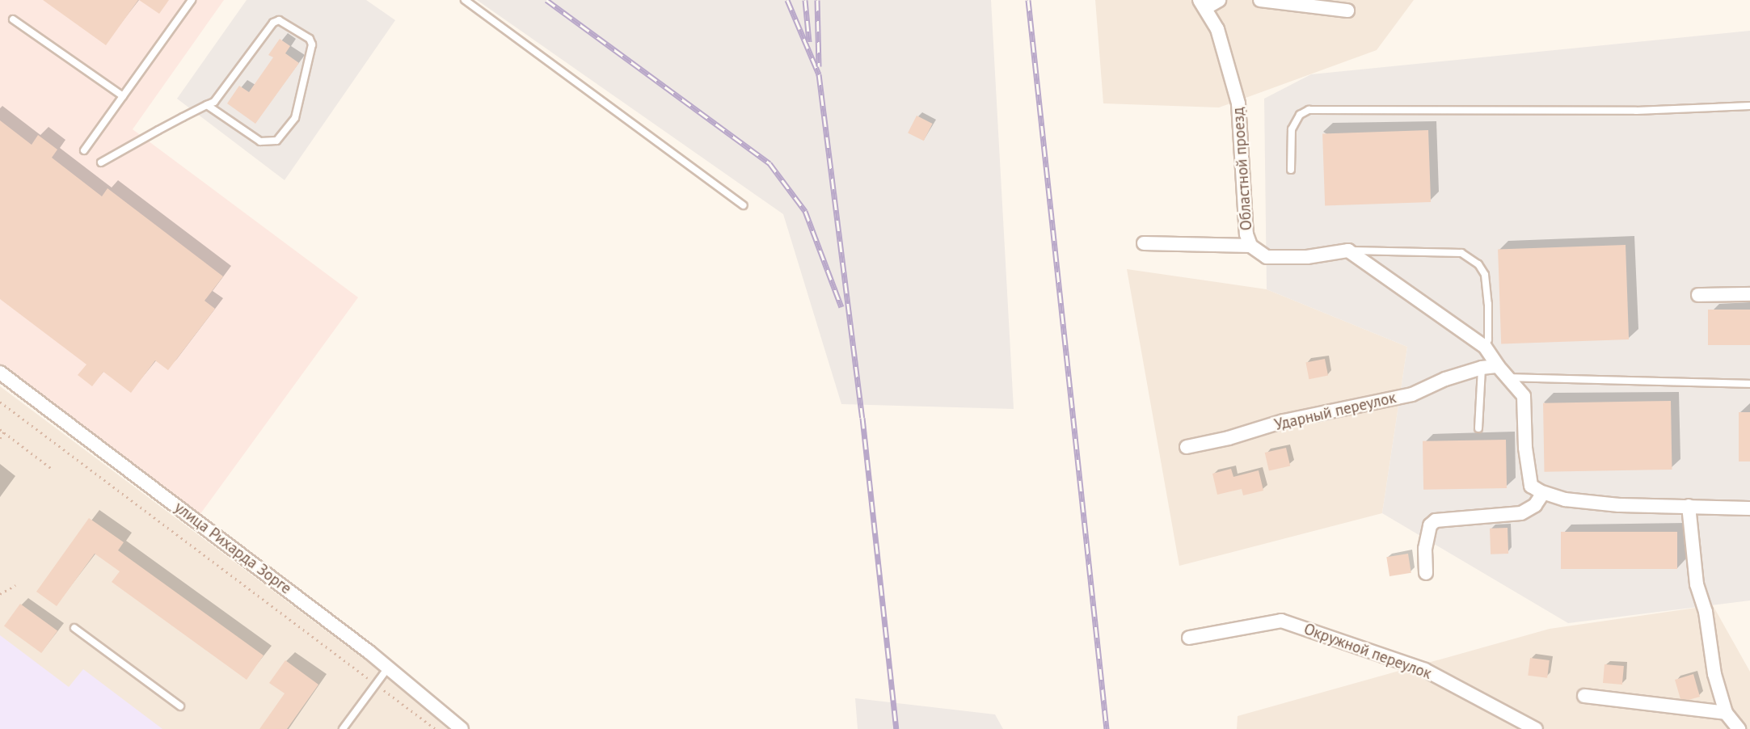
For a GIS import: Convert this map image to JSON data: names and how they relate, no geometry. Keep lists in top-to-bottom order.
{
  "streets": {
    "street": [
      "Областной проезд",
      "Ударный переулок",
      "улица Рихарда Зорге",
      "Окружной переулок"
    ]
  }
}
